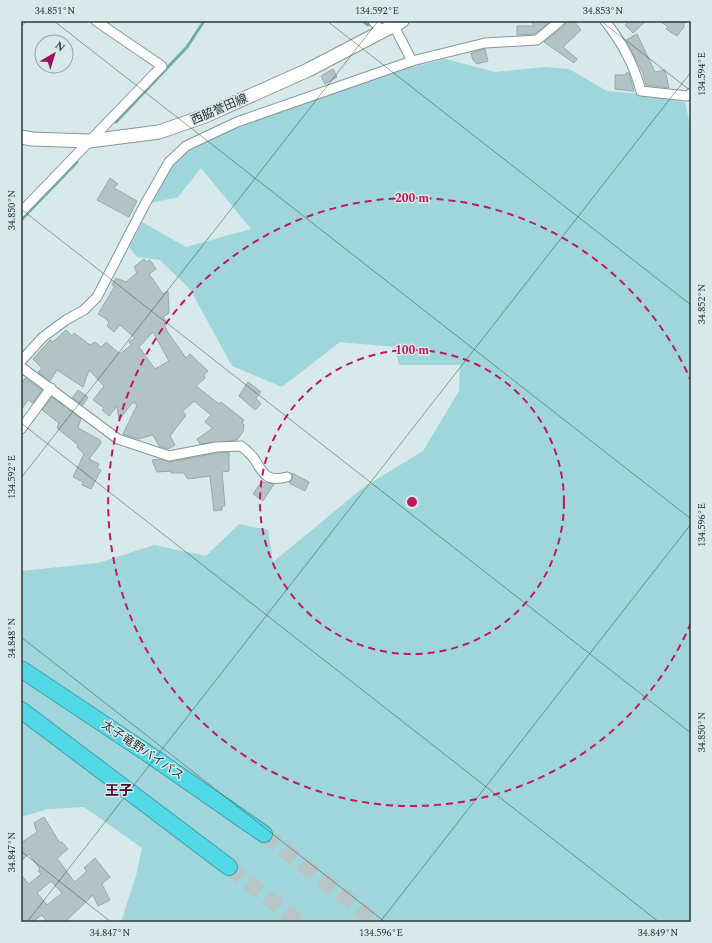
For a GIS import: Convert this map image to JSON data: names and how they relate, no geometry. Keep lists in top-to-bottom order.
{
  "streets": {
    "highway": ["太子竜野バイパス"],
    "main road": ["西脇誉田線"]
  },
  "districts": ["王子"],
  "north": "top right",
  "coordinates": [
    "34.851°N",
    "134.592°E",
    "34.853°N",
    "134.594°E",
    "34.850°N",
    "34.852°N",
    "134.596°E",
    "34.848°N",
    "34.847°N",
    "34.849°N"
  ],
  "rings": ["200 m", "100 m"]
}
